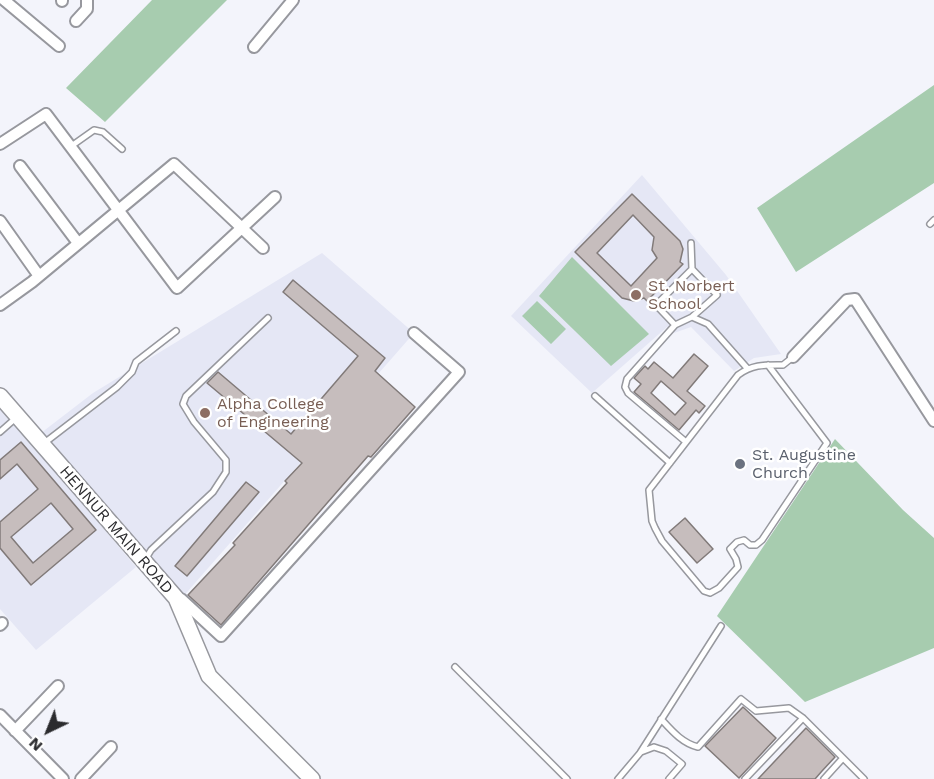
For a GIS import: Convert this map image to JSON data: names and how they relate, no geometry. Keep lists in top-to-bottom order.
{
  "streets": {
    "main road": ["HENNUR MAIN ROAD"]
  },
  "places": ["St. Norbert School", "Alpha College of Engineering", "St. Augustine Church"],
  "north": "bottom left"
}
